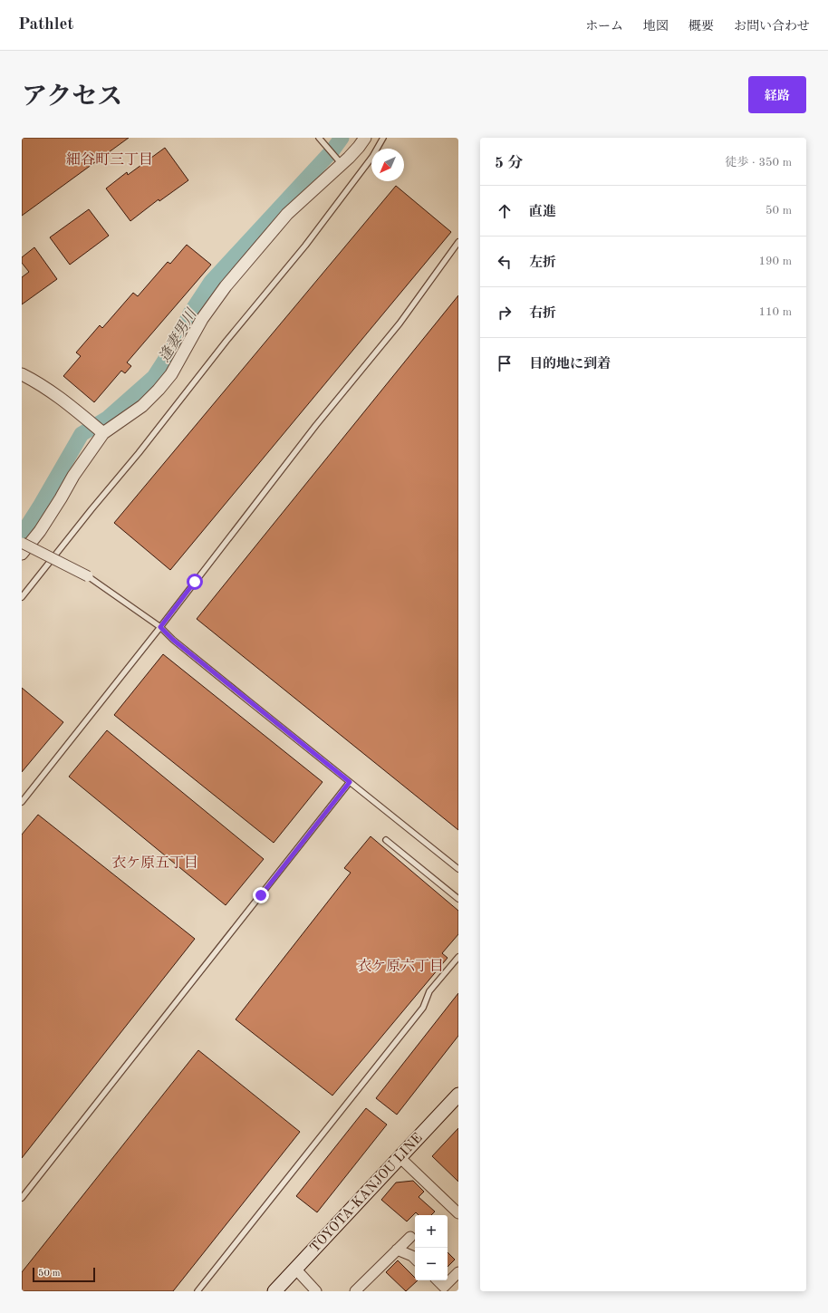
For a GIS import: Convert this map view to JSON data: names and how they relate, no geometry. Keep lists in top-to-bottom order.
{
  "streets": {
    "main road": ["TOYOTA-KANJOU LINE"]
  },
  "districts": ["細谷町三丁目", "衣ケ原五丁目", "衣ケ原六丁目"],
  "water": ["逢妻男川"],
  "scale_bar": "50 m",
  "north": "bottom left",
  "page": {
    "header": "Pathlet",
    "nav": [
      "ホーム",
      "地図",
      "概要",
      "お問い合わせ"
    ],
    "title": "アクセス",
    "buttons": "経路",
    "heading": ["5 分", "徒歩 · 350 m"],
    "list": [
      ["直進", "50 m"],
      ["左折", "190 m"],
      ["右折", "110 m"],
      "目的地に到着"
    ],
    "map_buttons": ["+", "−"],
    "scale": "50 m"
  }
}
